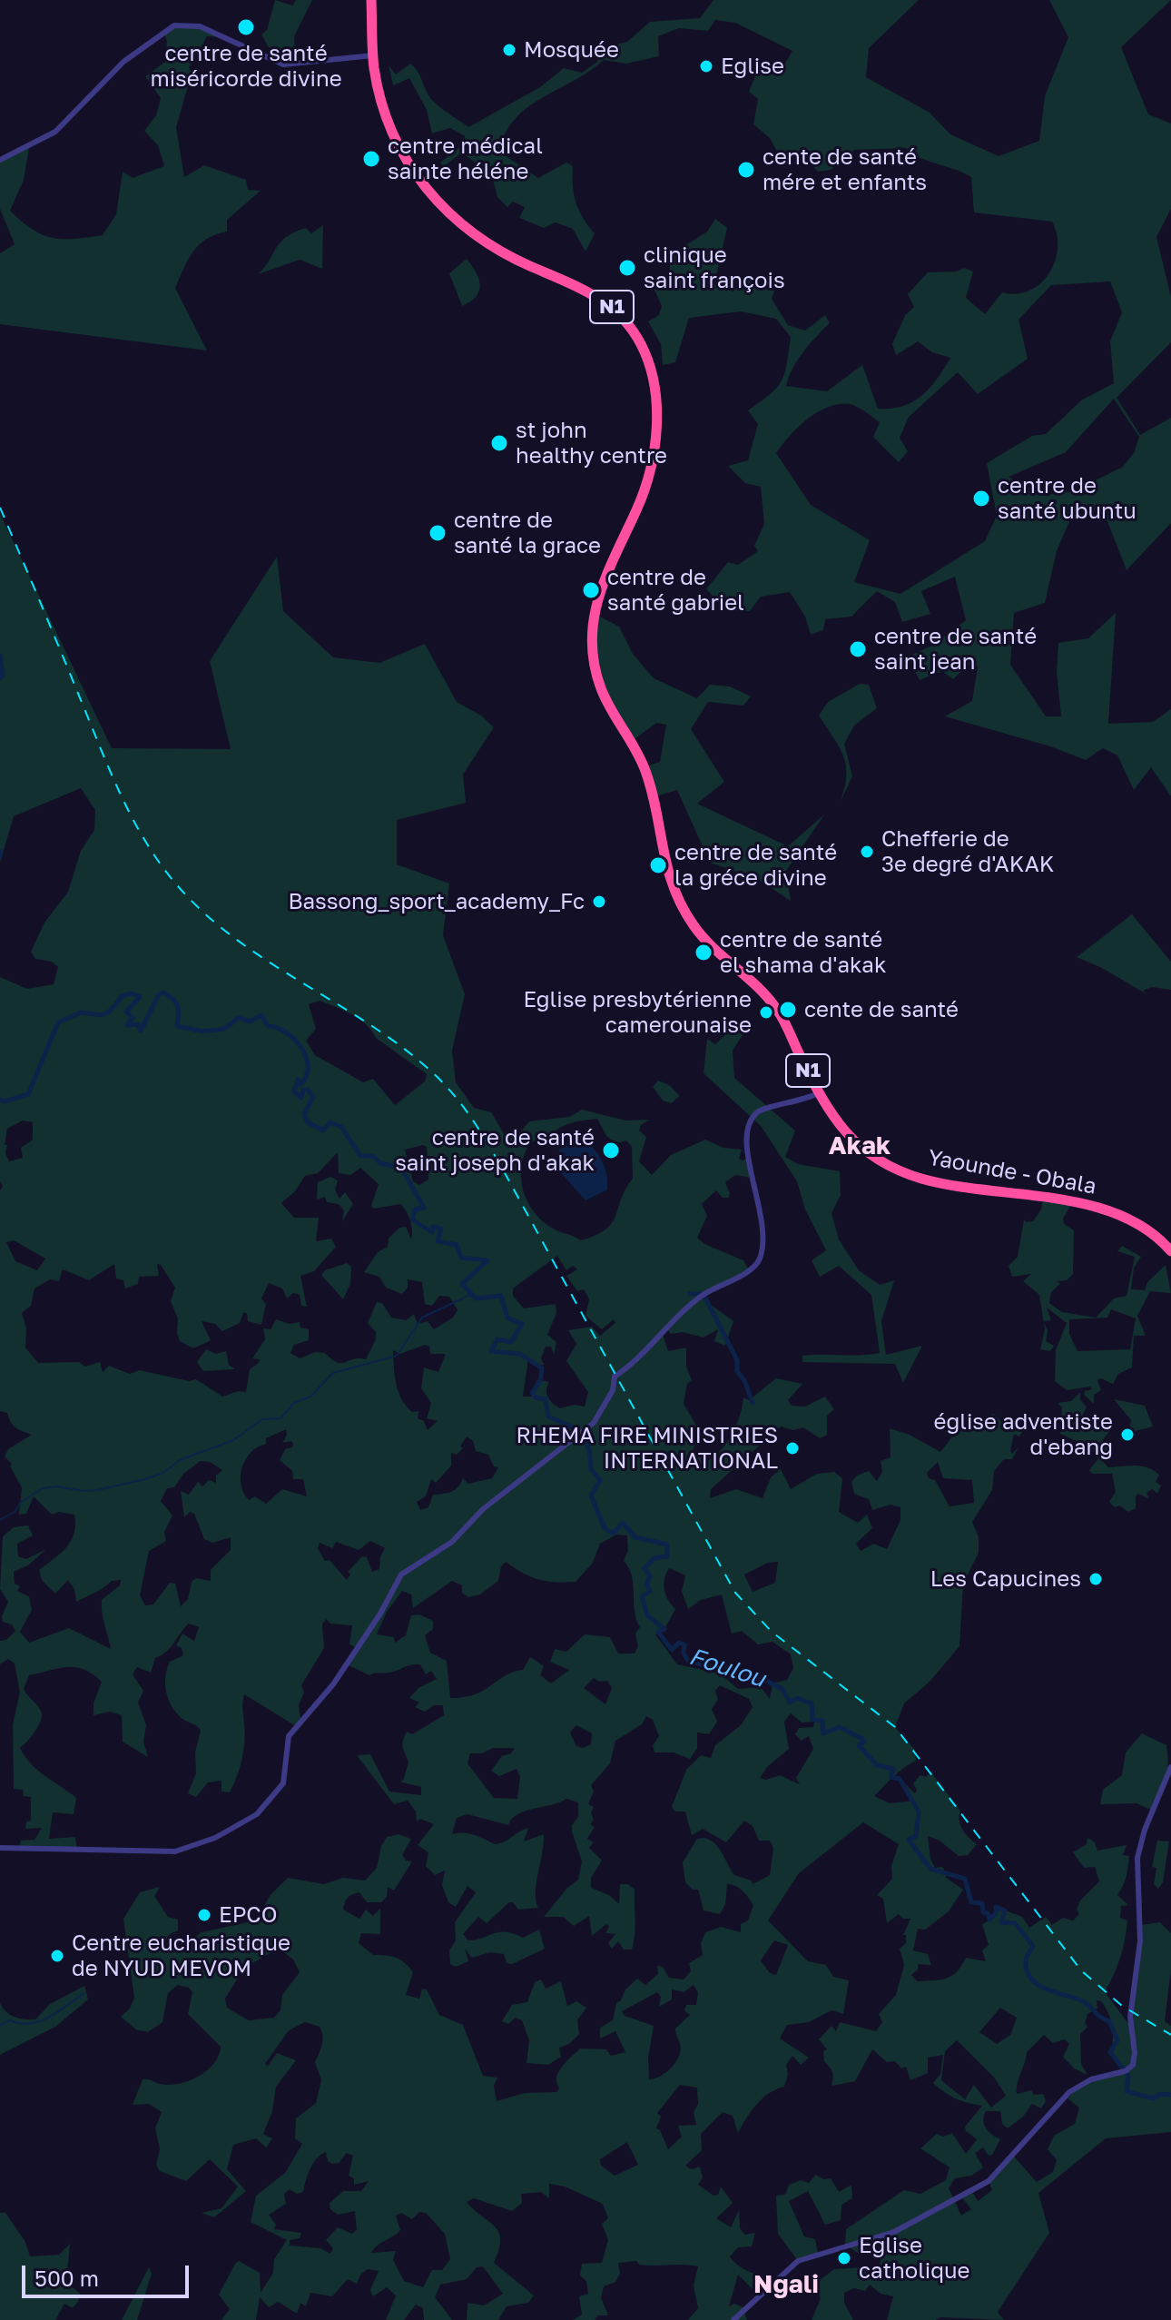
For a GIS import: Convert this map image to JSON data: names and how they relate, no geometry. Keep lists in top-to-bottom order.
{
  "streets": {
    "highway": ["N1", "Yaounde - Obala"]
  },
  "districts": ["Akak", "Ngali"],
  "water": ["Foulou"],
  "places": [
    "centre de santé miséricorde divine",
    "Mosquée",
    "Eglise",
    "centre médical sainte héléne",
    "cente de santé mére et enfants",
    "clinique saint françois",
    "st john healthy centre",
    "centre de santé ubuntu",
    "centre de santé la grace",
    "centre de santé gabriel",
    "centre de santé saint jean",
    "Chefferie de 3e degré d'AKAK",
    "centre de santé la gréce divine",
    "Bassong_sport_academy_Fc",
    "centre de santé el shama d'akak",
    "cente de santé",
    "Eglise presbytérienne camerounaise",
    "centre de santé saint joseph d'akak",
    "église adventiste d'ebang",
    "RHEMA FIRE MINISTRIES INTERNATIONAL",
    "Les Capucines",
    "EPCO",
    "Centre eucharistique de NYUD MEVOM",
    "Eglise catholique"
  ],
  "scale_bar": "500 m"
}
